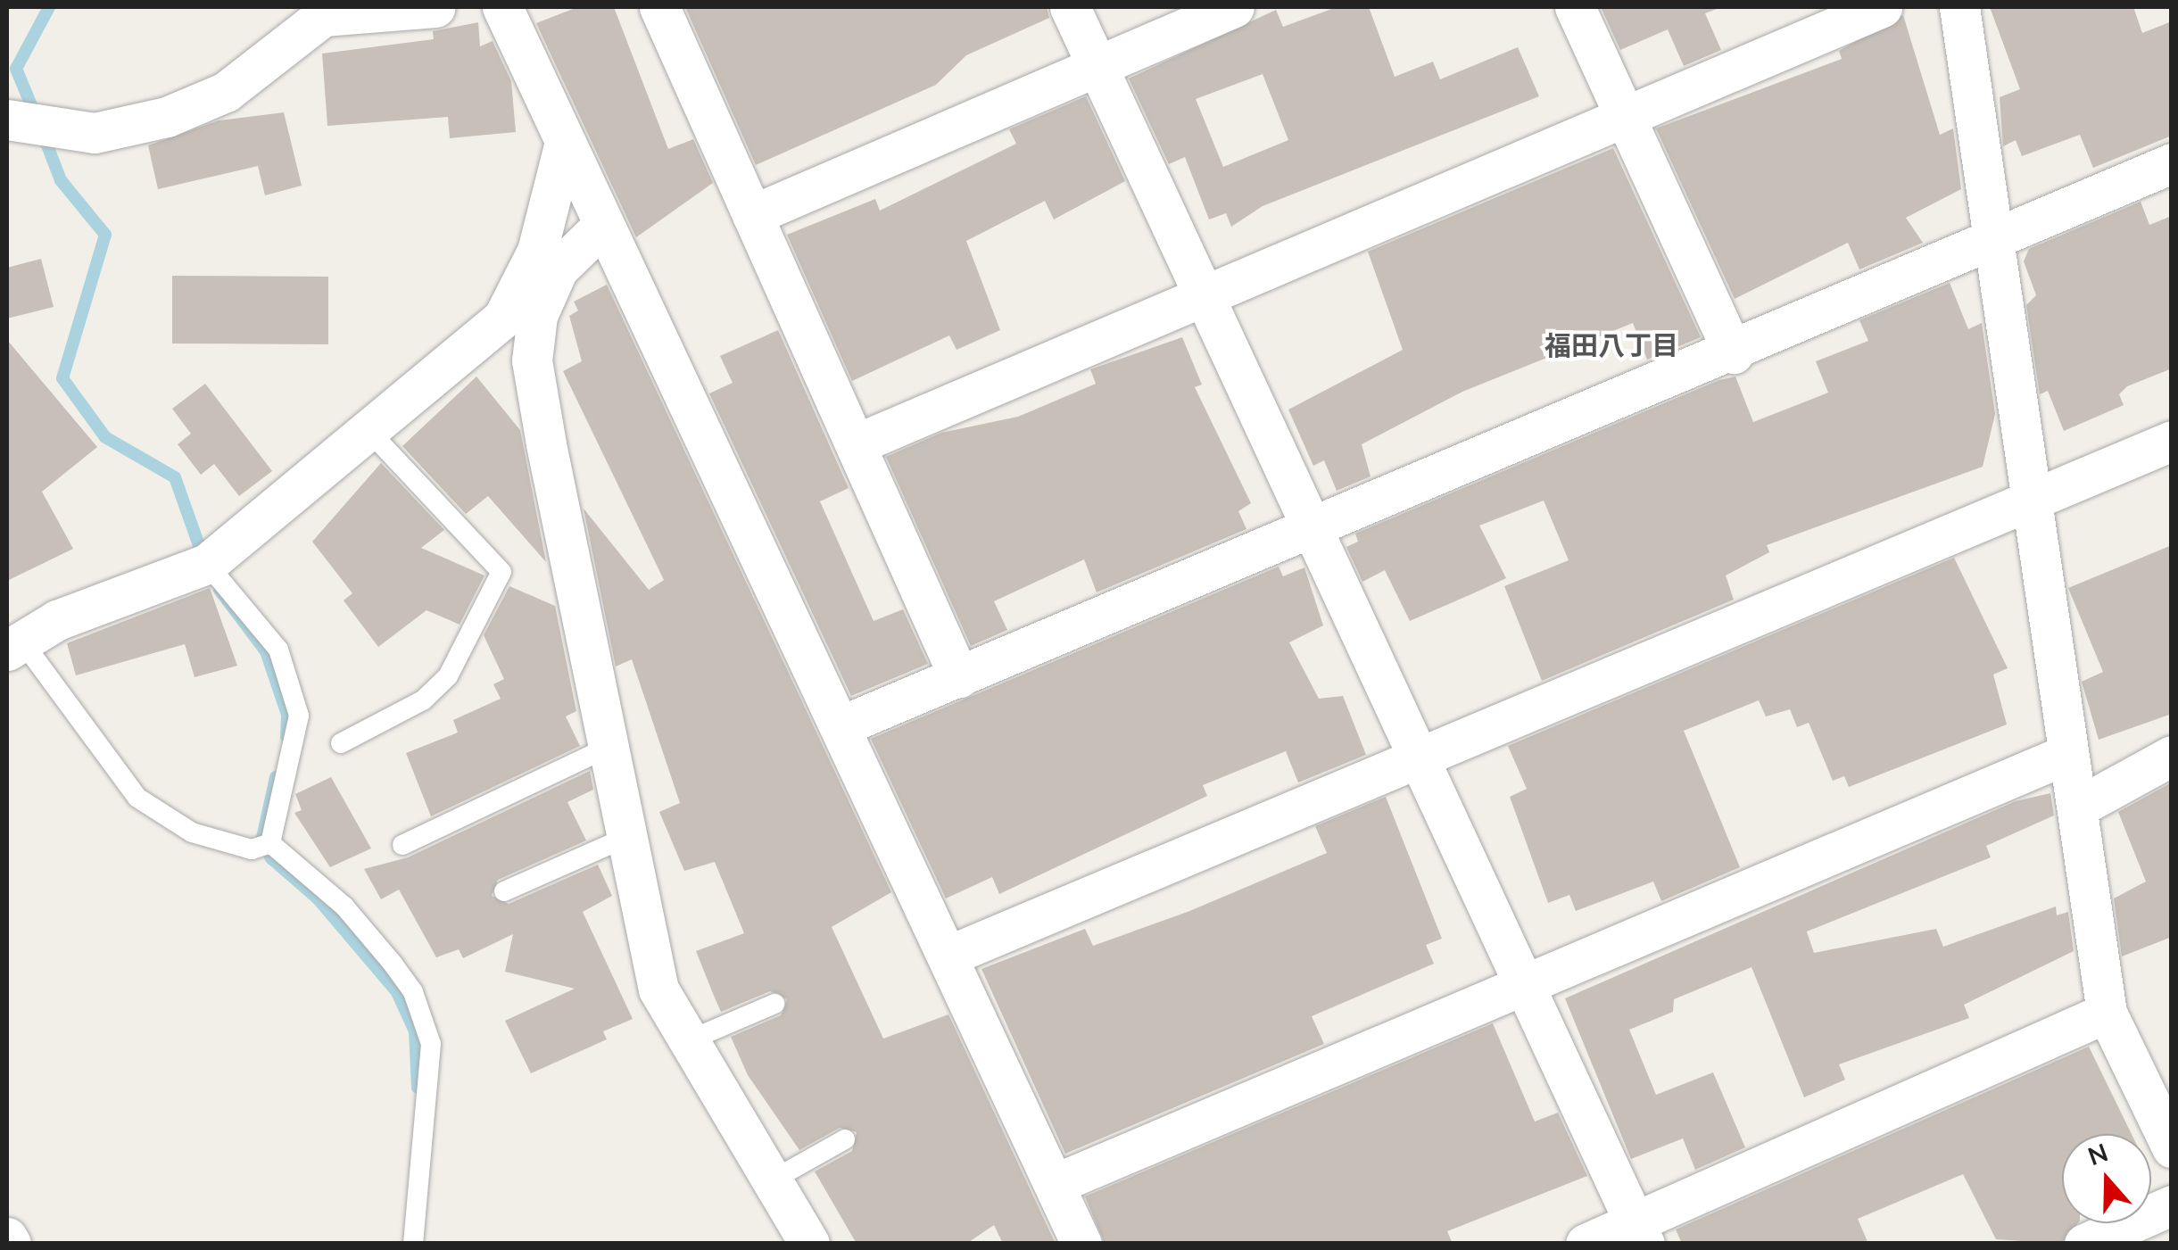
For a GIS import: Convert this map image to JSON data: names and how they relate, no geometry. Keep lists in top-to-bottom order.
{
  "districts": ["福田八丁目"],
  "north": "top"
}
